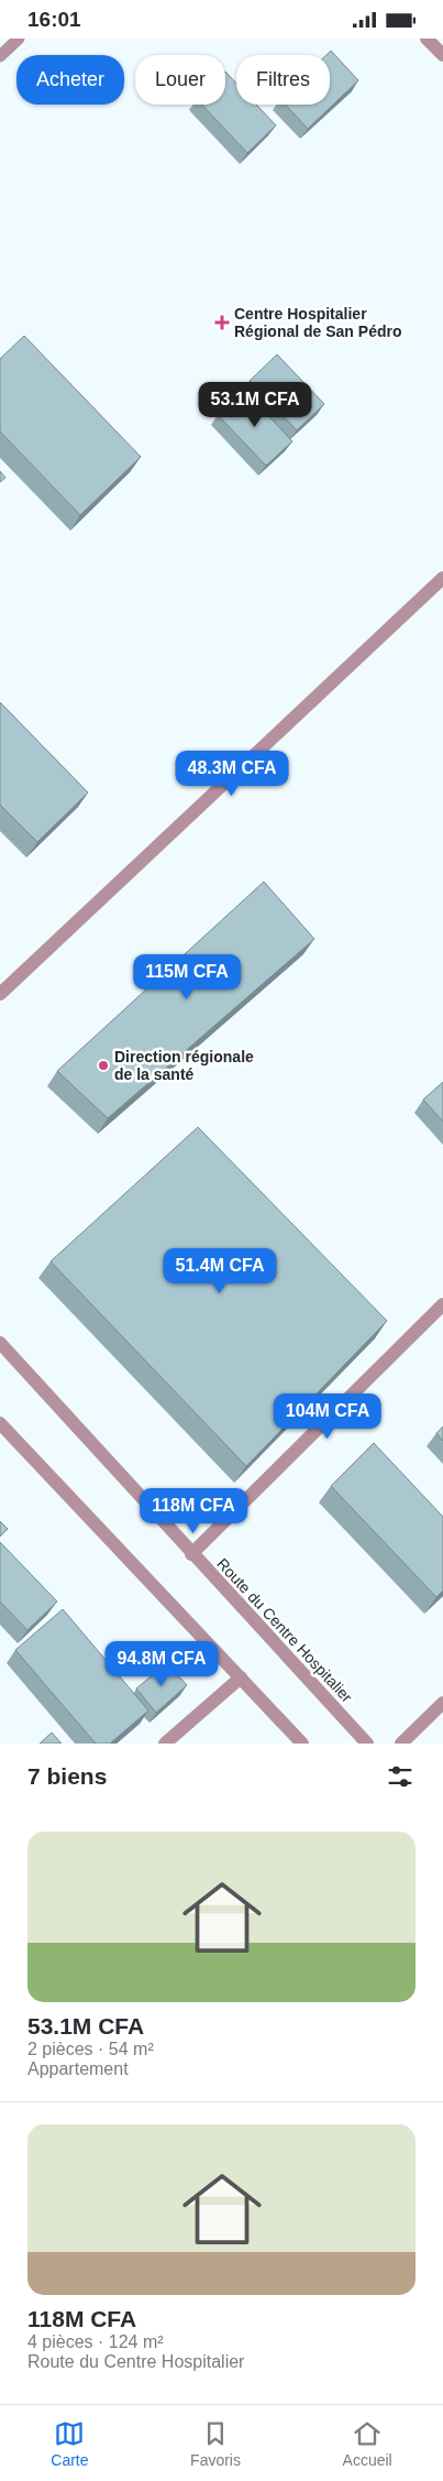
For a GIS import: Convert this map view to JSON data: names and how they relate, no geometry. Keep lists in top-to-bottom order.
{
  "streets": {
    "street": ["Route du Centre Hospitalier"]
  },
  "places": {
    "health": ["Centre Hospitalier Régional de San Pédro"],
    "other": ["Direction régionale de la santé"]
  },
  "page": {
    "status": "16:01",
    "chip": ["Acheter", "Louer", "Filtres"],
    "price": [
      "53.1M CFA",
      "48.3M CFA",
      "115M CFA",
      "51.4M CFA",
      "104M CFA",
      "118M CFA",
      "94.8M CFA"
    ],
    "heading": "7 biens",
    "list": [
      {
        "name": "53.1M CFA",
        "note": "2 pièces · 54 m² · Appartement"
      },
      {
        "name": "118M CFA",
        "note": "4 pièces · 124 m² · Route du Centre Hospitalier"
      }
    ],
    "tabs": ["Carte", "Favoris", "Accueil"]
  }
}
